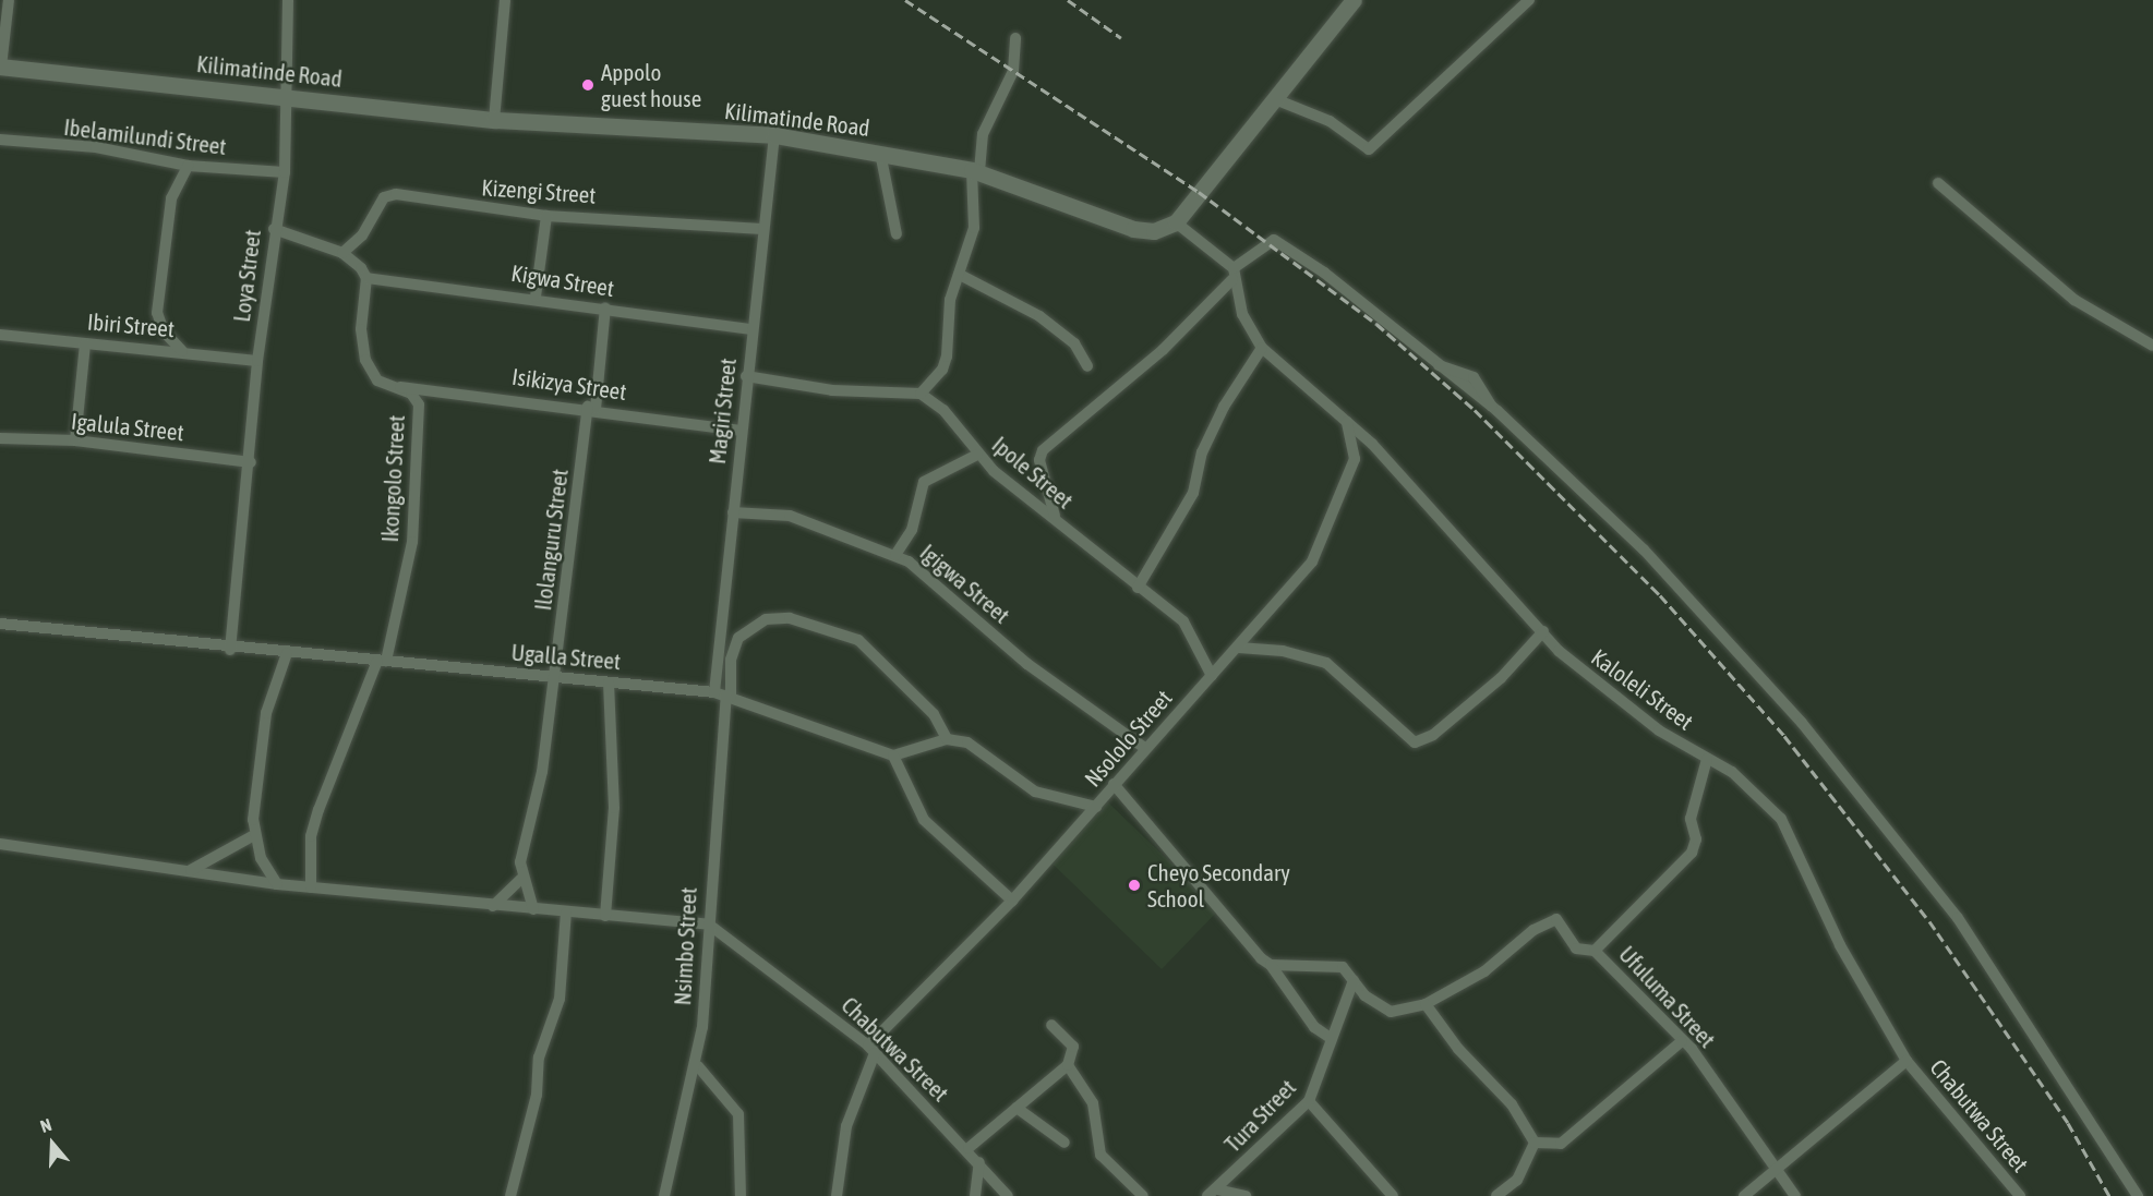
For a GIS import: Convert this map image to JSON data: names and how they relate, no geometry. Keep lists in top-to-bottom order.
{
  "streets": {
    "main road": ["Kilimatinde Road"],
    "street": [
      "Ibelamilundi Street",
      "Kizengi Street",
      "Loya Street",
      "Kigwa Street",
      "Ibiri Street",
      "Isikizya Street",
      "Magiri Street",
      "Igalula Street",
      "Ipole Street",
      "Ikongolo Street",
      "Ilolanguru Street",
      "Igigwa Street",
      "Ugalla Street",
      "Kaloleli Street",
      "Nsololo Street",
      "Nsimbo Street",
      "Ufuluma Street",
      "Chabutwa Street",
      "Tura Street"
    ]
  },
  "crossings": [
    ["Kilimatinde Road", "Loya Street"],
    ["Kilimatinde Road", "Magiri Street"],
    ["Ibelamilundi Street", "Loya Street"],
    ["Kizengi Street", "Magiri Street"],
    ["Loya Street", "Ibiri Street"],
    ["Loya Street", "Igalula Street"],
    ["Loya Street", "Ugalla Street"],
    ["Kigwa Street", "Magiri Street"],
    ["Kigwa Street", "Ikongolo Street"],
    ["Kigwa Street", "Ilolanguru Street"],
    ["Isikizya Street", "Magiri Street"],
    ["Isikizya Street", "Ikongolo Street"],
    ["Isikizya Street", "Ilolanguru Street"],
    ["Magiri Street", "Igigwa Street"],
    ["Magiri Street", "Ugalla Street"],
    ["Magiri Street", "Nsimbo Street"],
    ["Ipole Street", "Nsololo Street"],
    ["Ikongolo Street", "Ugalla Street"],
    ["Ilolanguru Street", "Ugalla Street"],
    ["Igigwa Street", "Nsololo Street"],
    ["Ugalla Street", "Nsimbo Street"],
    ["Kaloleli Street", "Nsololo Street"],
    ["Kaloleli Street", "Chabutwa Street"],
    ["Nsololo Street", "Chabutwa Street"],
    ["Nsimbo Street", "Chabutwa Street"],
    ["Ufuluma Street", "Tura Street"]
  ],
  "places": ["Appolo guest house", "Cheyo Secondary School"],
  "north": "top"
}
